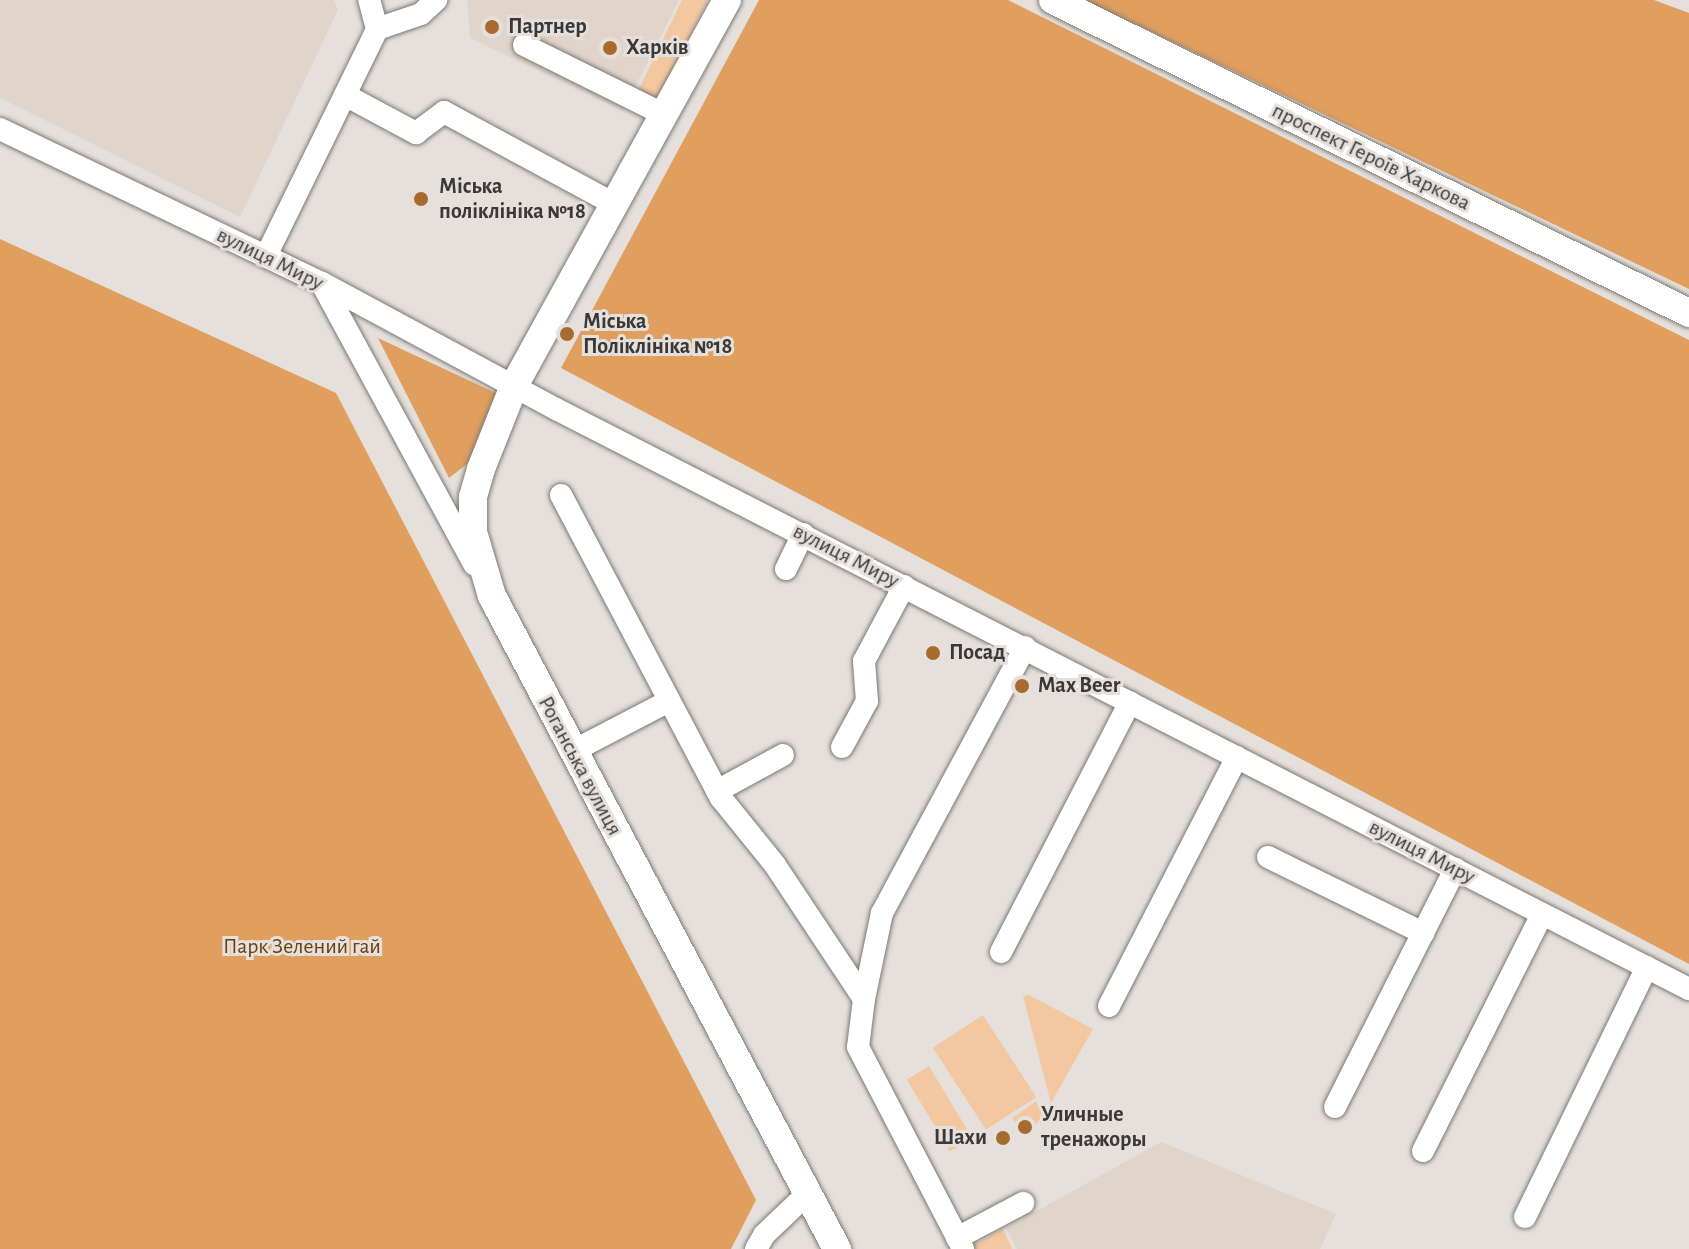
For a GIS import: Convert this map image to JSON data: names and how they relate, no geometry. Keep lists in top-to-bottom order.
{
  "streets": {
    "main road": ["проспект Героїв Харкова", "Роганська вулиця"],
    "street": ["вулиця Миру"]
  },
  "crossings": [
    ["вулиця Миру", "Роганська вулиця"]
  ],
  "parks": ["Парк Зелений гай"],
  "places": [
    "Партнер",
    "Харків",
    "Міська поліклініка №18",
    "Міська Поліклініка №18",
    "Посад",
    "Max Beer",
    "Уличные тренажоры",
    "Шахи"
  ]
}
